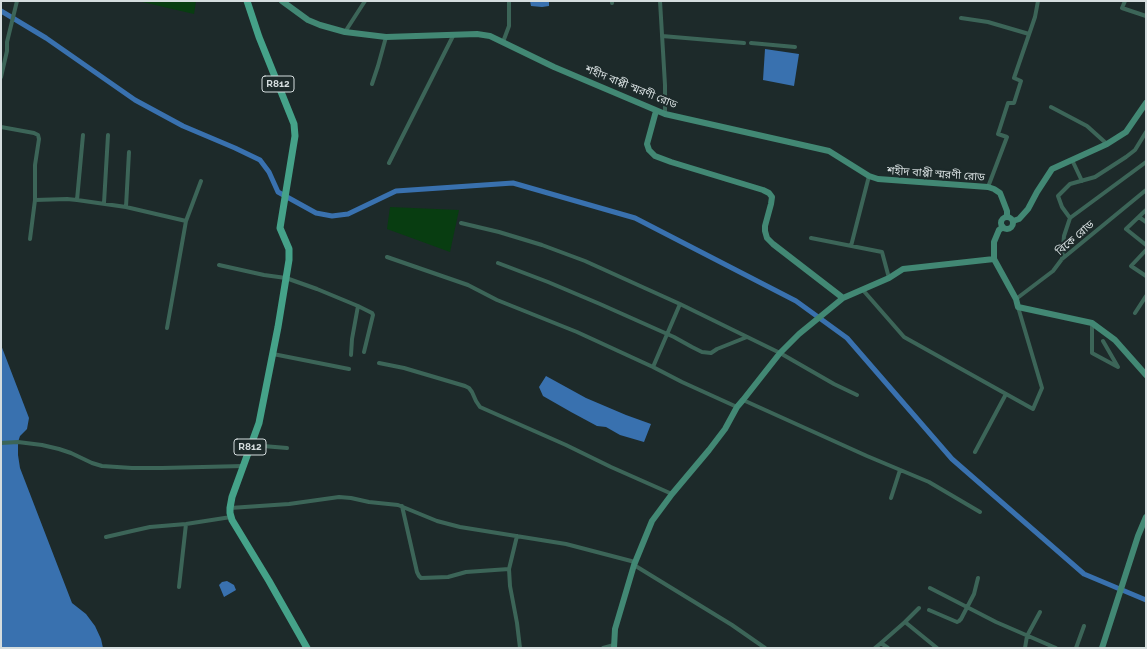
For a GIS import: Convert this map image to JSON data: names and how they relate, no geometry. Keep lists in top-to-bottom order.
{
  "streets": {
    "main road": ["R812"],
    "street": ["শহীদ বাপ্পী স্মরণী রোড", "বিকে রোড"]
  }
}
